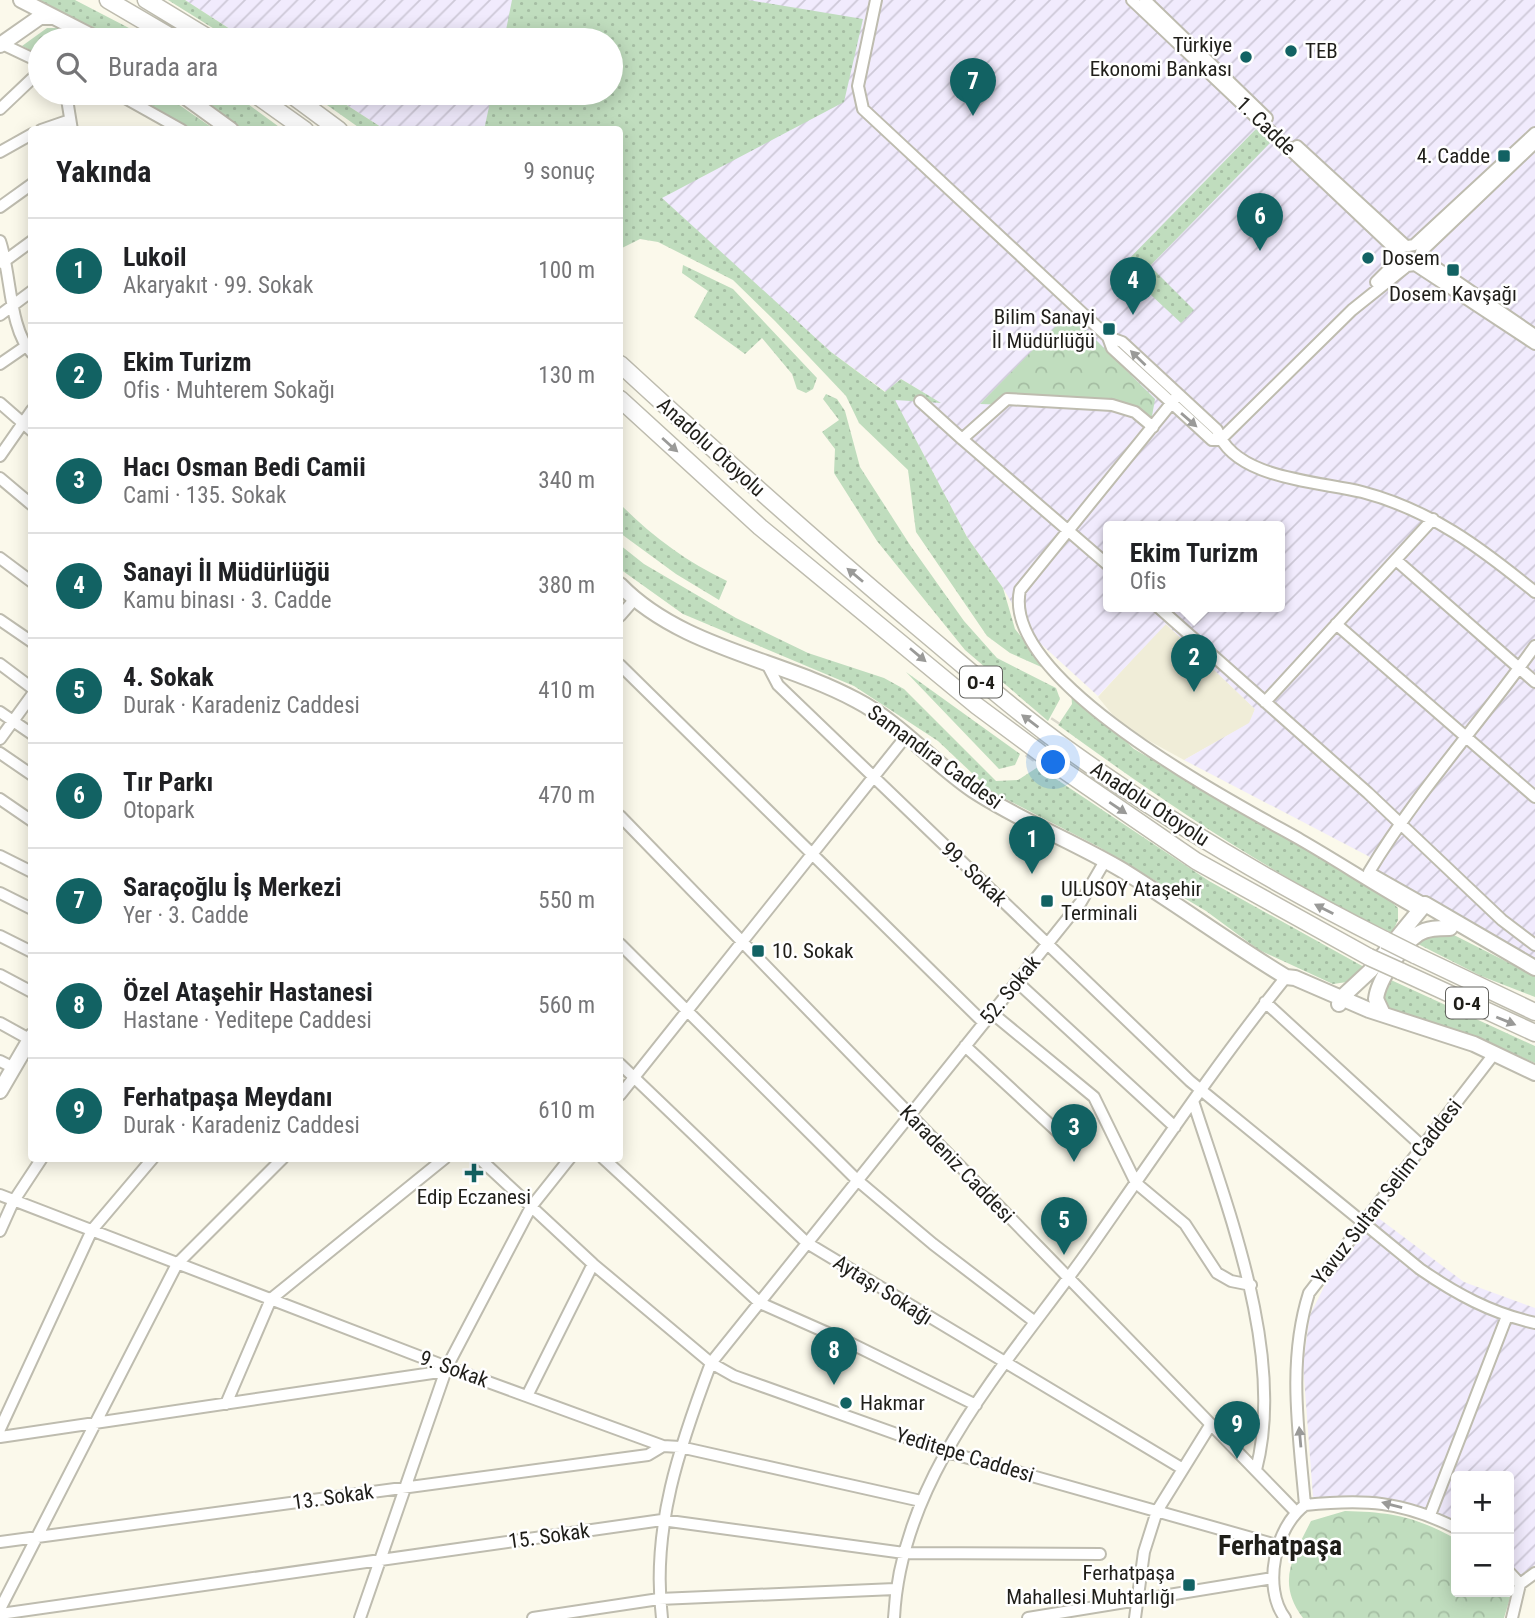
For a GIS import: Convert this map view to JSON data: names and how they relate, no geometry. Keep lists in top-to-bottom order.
{
  "streets": {
    "highway": ["Anadolu Otoyolu", "O-4"],
    "main road": ["Samandıra Caddesi"],
    "street": [
      "1. Cadde",
      "99. Sokak",
      "52. Sokak",
      "Karadeniz Caddesi",
      "Yavuz Sultan Selim Caddesi",
      "Aytaşı Sokağı",
      "9. Sokak",
      "Yeditepe Caddesi",
      "13. Sokak",
      "15. Sokak"
    ]
  },
  "crossings": [
    ["Samandıra Caddesi", "99. Sokak"],
    ["Samandıra Caddesi", "52. Sokak"],
    ["Samandıra Caddesi", "Yavuz Sultan Selim Caddesi"],
    ["99. Sokak", "52. Sokak"],
    ["52. Sokak", "Karadeniz Caddesi"],
    ["52. Sokak", "Aytaşı Sokağı"],
    ["52. Sokak", "9. Sokak"],
    ["52. Sokak", "Yeditepe Caddesi"],
    ["52. Sokak", "15. Sokak"],
    ["Karadeniz Caddesi", "Yavuz Sultan Selim Caddesi"],
    ["9. Sokak", "13. Sokak"]
  ],
  "districts": ["Ferhatpaşa"],
  "places": {
    "other": [
      "TEB",
      "Türkiye Ekonomi Bankası",
      "Dosem",
      "Hakmar"
    ],
    "transit": [
      "4. Cadde",
      "Dosem Kavşağı",
      "Bilim Sanayi İl Müdürlüğü",
      "ULUSOY Ataşehir Terminali",
      "10. Sokak",
      "Ferhatpaşa Mahallesi Muhtarlığı"
    ],
    "health": ["Edip Eczanesi"]
  },
  "page": {
    "search": "Burada ara",
    "pins": [
      "7",
      "6",
      "4",
      "2",
      "1",
      "3",
      "5",
      "8",
      "9"
    ],
    "heading": ["Yakında", "9 sonuç"],
    "list": [
      {
        "mark": "1",
        "name": "Lukoil",
        "note": "Akaryakıt · 99. Sokak",
        "value": "100 m"
      },
      {
        "mark": "2",
        "name": "Ekim Turizm",
        "note": "Ofis · Muhterem Sokağı",
        "value": "130 m"
      },
      {
        "mark": "3",
        "name": "Hacı Osman Bedi Camii",
        "note": "Cami · 135. Sokak",
        "value": "340 m"
      },
      {
        "mark": "4",
        "name": "Sanayi İl Müdürlüğü",
        "note": "Kamu binası · 3. Cadde",
        "value": "380 m"
      },
      {
        "mark": "5",
        "name": "4. Sokak",
        "note": "Durak · Karadeniz Caddesi",
        "value": "410 m"
      },
      {
        "mark": "6",
        "name": "Tır Parkı",
        "note": "Otopark",
        "value": "470 m"
      },
      {
        "mark": "7",
        "name": "Saraçoğlu İş Merkezi",
        "note": "Yer · 3. Cadde",
        "value": "550 m"
      },
      {
        "mark": "8",
        "name": "Özel Ataşehir Hastanesi",
        "note": "Hastane · Yeditepe Caddesi",
        "value": "560 m"
      },
      {
        "mark": "9",
        "name": "Ferhatpaşa Meydanı",
        "note": "Durak · Karadeniz Caddesi",
        "value": "610 m"
      }
    ],
    "popup": ["Ekim Turizm", "Ofis"],
    "map_buttons": ["+", "−"]
  }
}
